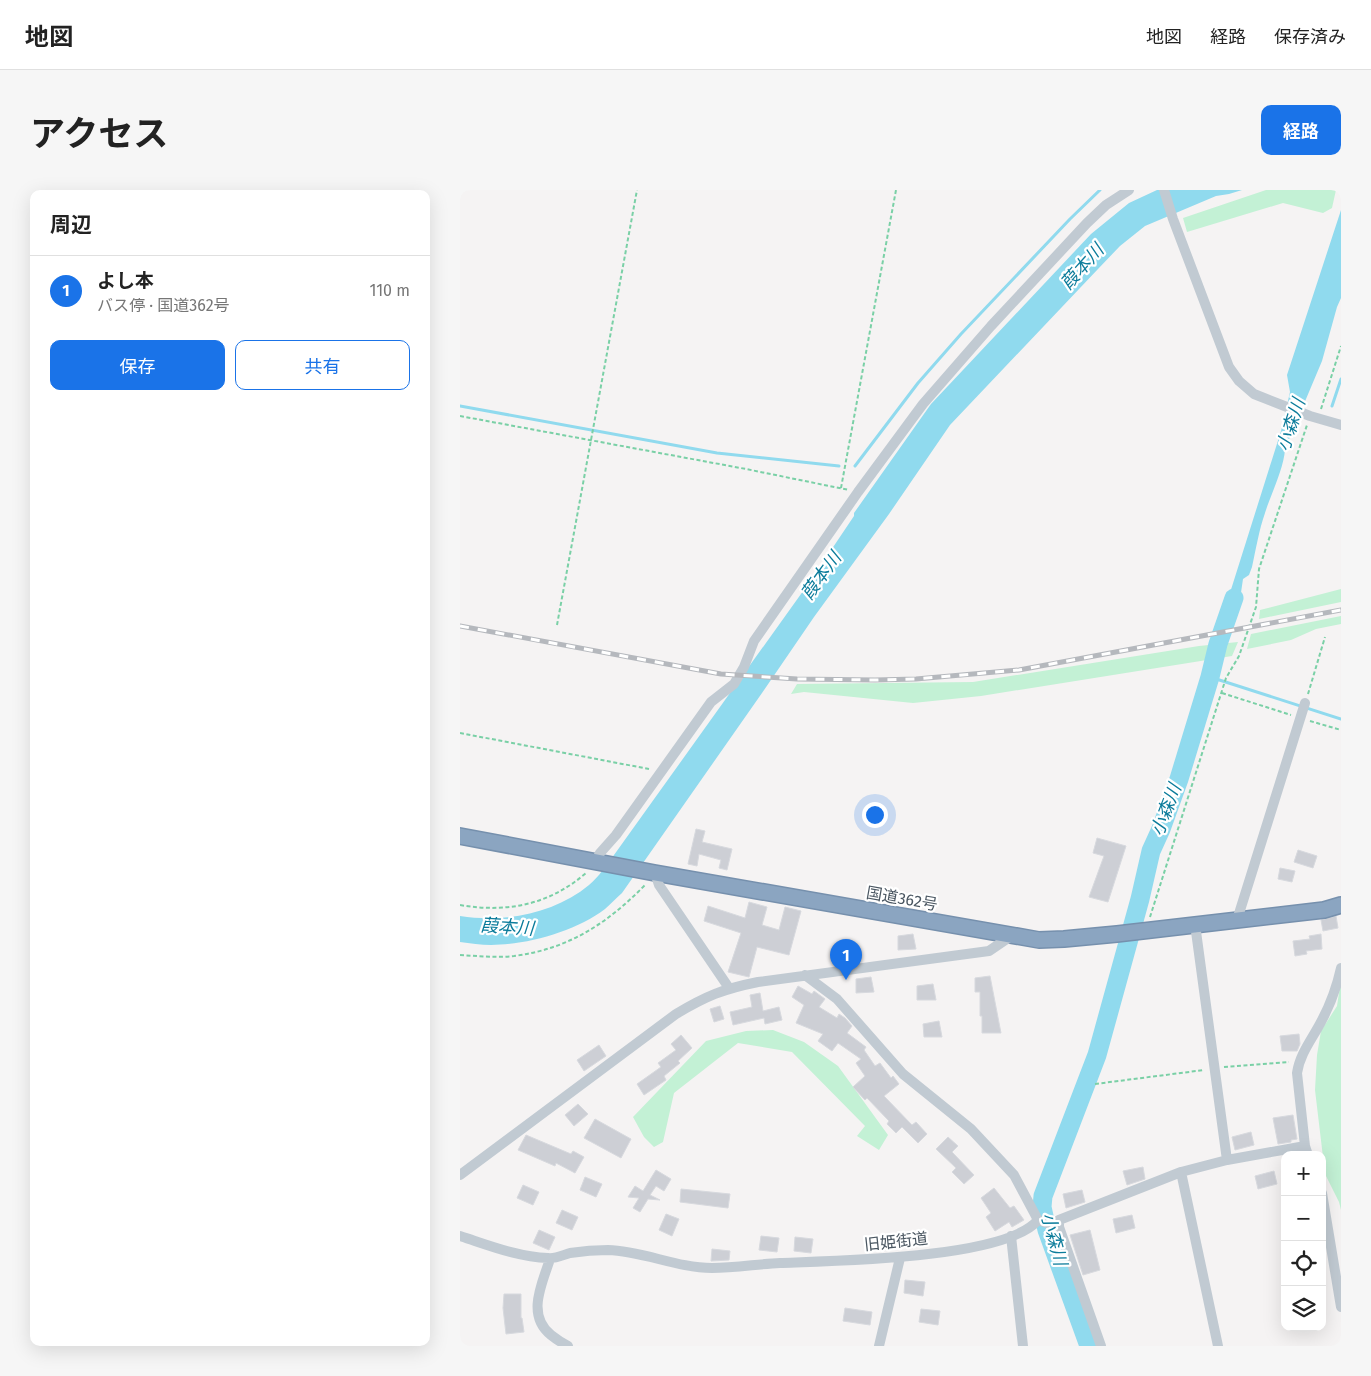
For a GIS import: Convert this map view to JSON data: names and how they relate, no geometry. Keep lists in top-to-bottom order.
{
  "streets": {
    "highway": ["国道362号"],
    "street": ["旧姫街道"]
  },
  "water": ["葭本川", "小森川"],
  "page": {
    "header": "地図",
    "nav": ["地図", "経路", "保存済み"],
    "title": "アクセス",
    "buttons": [
      "経路",
      ["保存", "共有"]
    ],
    "heading": "周辺",
    "list": [
      {
        "mark": "1",
        "name": "よし本",
        "note": "バス停 · 国道362号",
        "value": "110 m"
      }
    ],
    "pins": "1",
    "map_buttons": ["+", "−"]
  }
}
